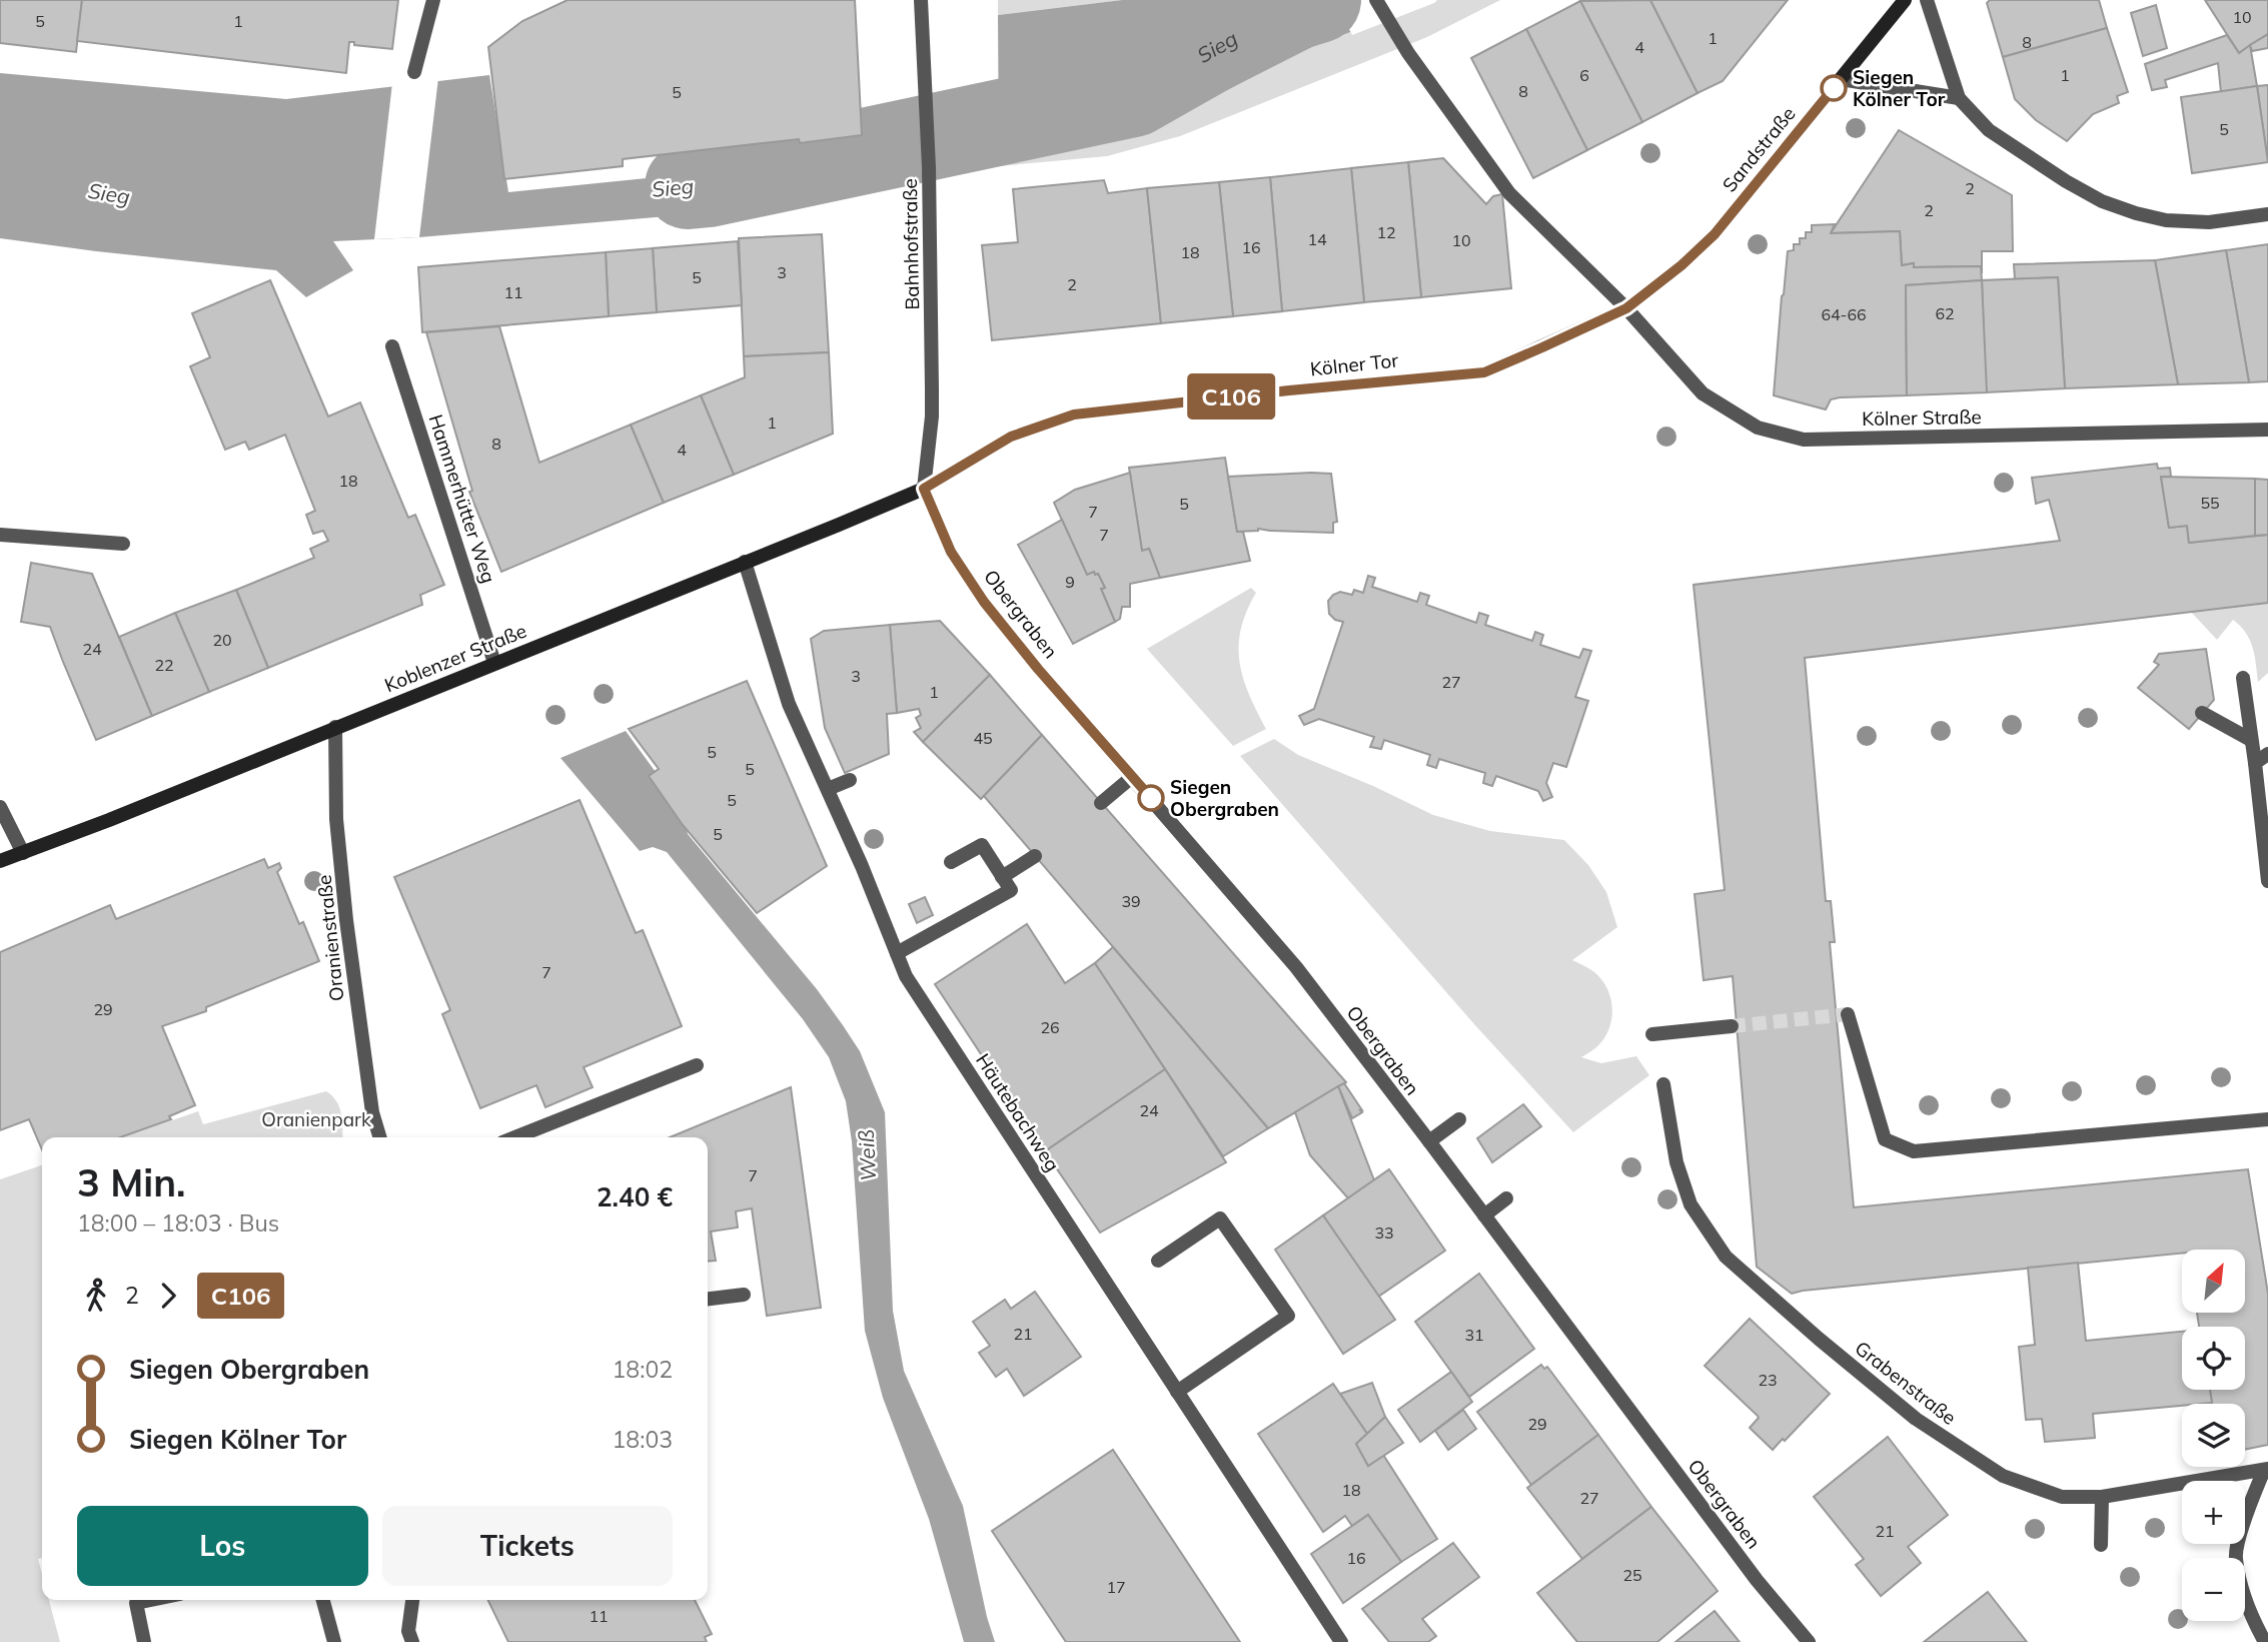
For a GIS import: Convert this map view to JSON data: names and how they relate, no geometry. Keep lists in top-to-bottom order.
{
  "streets": {
    "main road": ["Sandstraße", "Kölner Tor", "Koblenzer Straße"],
    "street": [
      "Bahnhofstraße",
      "Kölner Straße",
      "Hammerhütter Weg",
      "Obergraben",
      "Oranienstraße",
      "Häutebachweg",
      "Grabenstraße"
    ]
  },
  "crossings": [
    ["Sandstraße", "Kölner Tor"],
    ["Sandstraße", "Kölner Straße"],
    ["Bahnhofstraße", "Kölner Tor"],
    ["Bahnhofstraße", "Obergraben"],
    ["Bahnhofstraße", "Koblenzer Straße"],
    ["Kölner Tor", "Kölner Straße"],
    ["Kölner Tor", "Obergraben"],
    ["Kölner Tor", "Koblenzer Straße"],
    ["Hammerhütter Weg", "Koblenzer Straße"],
    ["Obergraben", "Koblenzer Straße"],
    ["Koblenzer Straße", "Oranienstraße"],
    ["Koblenzer Straße", "Häutebachweg"]
  ],
  "water": ["Sieg", "Weiß"],
  "parks": ["Oranienpark"],
  "places": ["Siegen Kölner Tor", "Siegen Obergraben"],
  "lines": ["bus line C106"],
  "house_numbers": [
    "10",
    "5",
    "1",
    "1",
    "8",
    "4",
    "6",
    "1",
    "8",
    "5",
    "5",
    "2",
    "2",
    "12",
    "14",
    "10",
    "16",
    "18",
    "3",
    "5",
    "2",
    "11",
    "62",
    "64-66",
    "1",
    "8",
    "4",
    "18",
    "55",
    "5",
    "7",
    "7",
    "9",
    "20",
    "24",
    "22",
    "3",
    "27",
    "1",
    "45",
    "5",
    "5",
    "5",
    "5",
    "39",
    "7",
    "29",
    "26",
    "24",
    "7",
    "33",
    "21",
    "31",
    "23",
    "29",
    "18",
    "27",
    "21",
    "16",
    "25",
    "17",
    "11"
  ],
  "north": "top right",
  "page": {
    "on_map": "C106",
    "heading": ["3 Min.", "18:00 – 18:03 · Bus", "2.40 €"],
    "map_buttons": ["+", "−"],
    "legs": ["2", "C106"],
    "list": [
      {
        "name": "Siegen Obergraben",
        "value": "18:02"
      },
      {
        "name": "Siegen Kölner Tor",
        "value": "18:03"
      }
    ],
    "buttons": ["Los", "Tickets"]
  }
}
